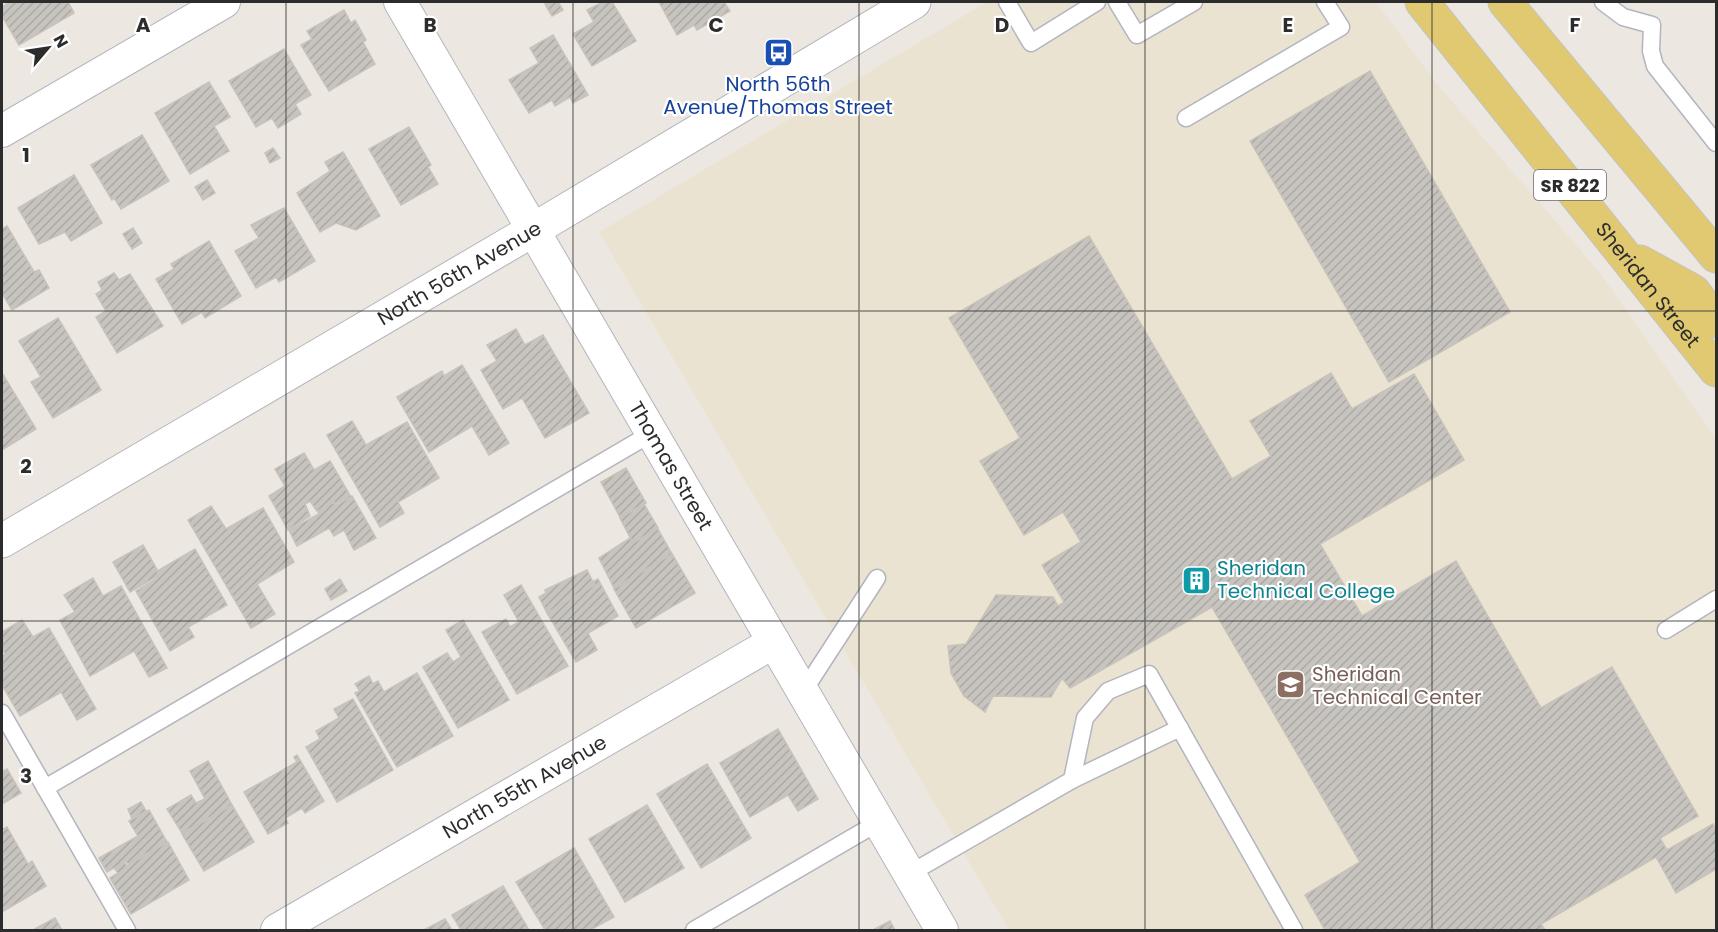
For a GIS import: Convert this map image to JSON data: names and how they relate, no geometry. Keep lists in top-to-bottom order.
{
  "streets": {
    "main road": ["SR 822", "Sheridan Street"],
    "street": ["North 56th Avenue", "Thomas Street", "North 55th Avenue"]
  },
  "crossings": [
    ["North 56th Avenue", "Thomas Street"],
    ["Thomas Street", "North 55th Avenue"]
  ],
  "places": {
    "bus stop": ["North 56th Avenue/Thomas Street"],
    "building": ["Sheridan Technical College"],
    "school or university": ["Sheridan Technical Center"]
  },
  "north": "top right",
  "grid": {
    "columns": [
      "A",
      "B",
      "C",
      "D",
      "E",
      "F"
    ],
    "rows": ["1", "2", "3"]
  }
}
